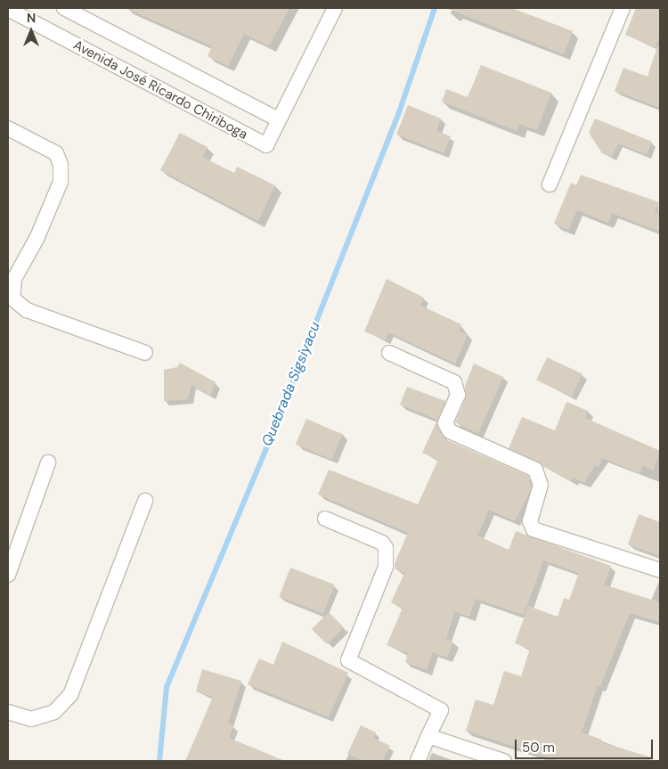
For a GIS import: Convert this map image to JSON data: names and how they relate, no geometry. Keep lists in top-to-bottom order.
{
  "streets": {
    "street": ["Avenida José Ricardo Chiriboga"]
  },
  "water": ["Quebrada Sigsiyacu"],
  "scale_bar": "50 m",
  "north": "top"
}
